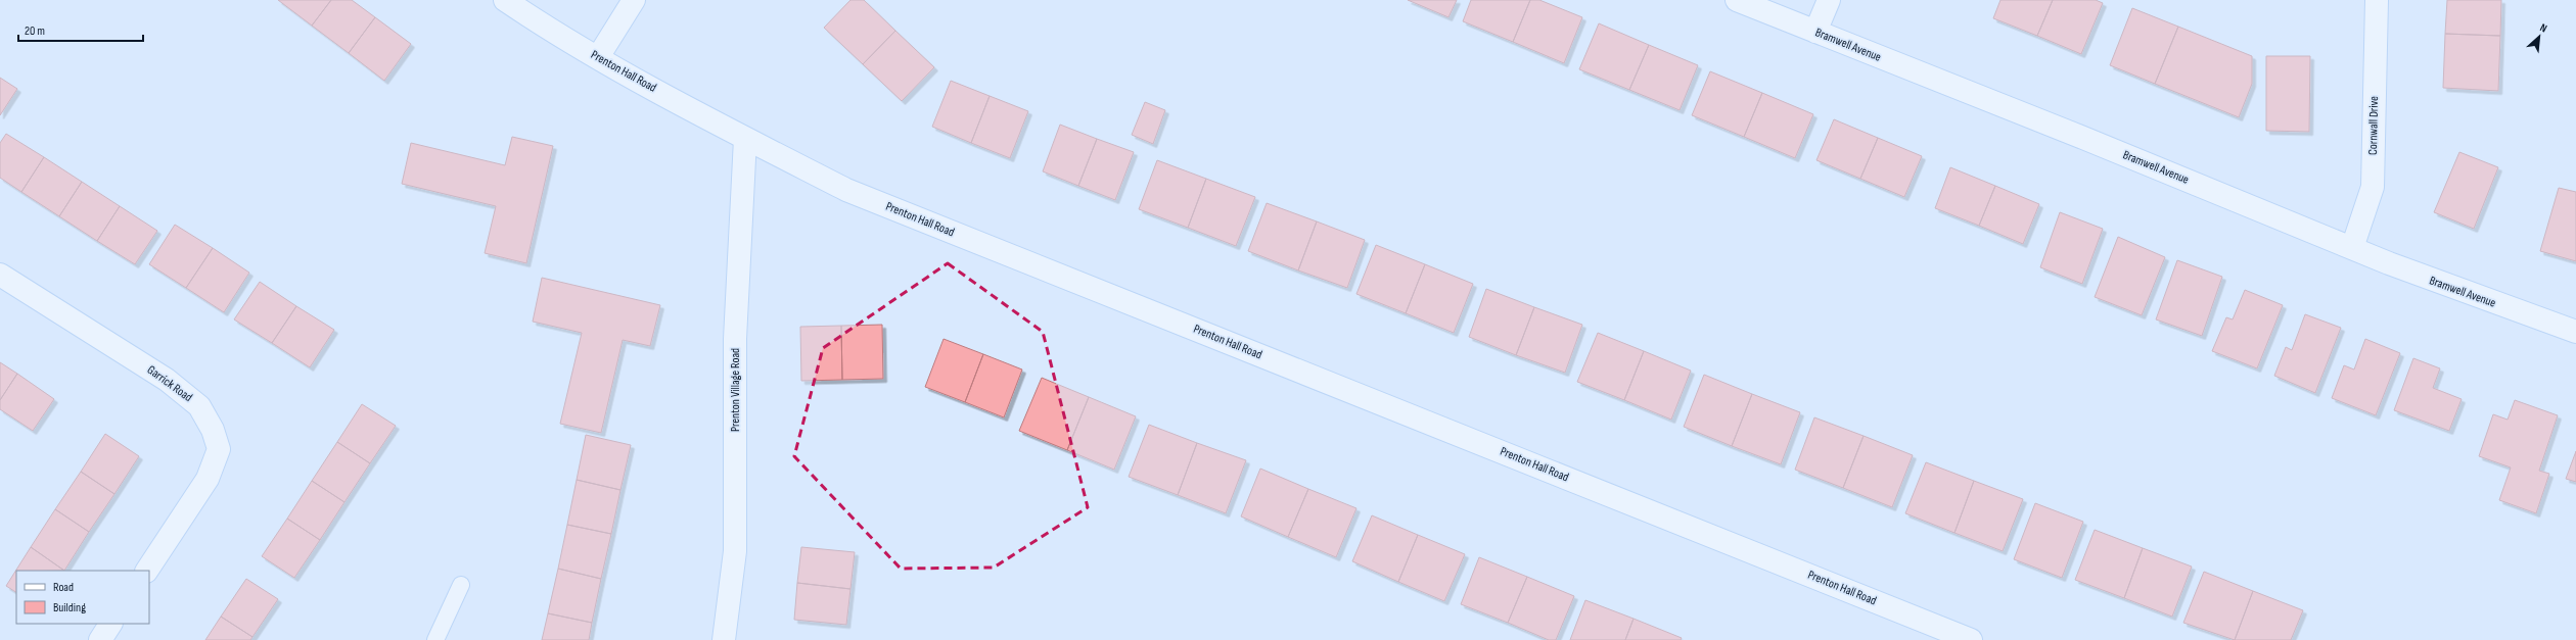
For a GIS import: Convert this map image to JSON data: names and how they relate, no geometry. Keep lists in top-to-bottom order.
{
  "streets": {
    "street": [
      "Bramwell Avenue",
      "Prenton Hall Road",
      "Cornwall Drive",
      "Garrick Road",
      "Prenton Village Road"
    ]
  },
  "crossings": [
    ["Bramwell Avenue", "Cornwall Drive"],
    ["Prenton Hall Road", "Prenton Village Road"]
  ],
  "legend": ["Road", "Building"],
  "scale_bar": "20 m",
  "north": "top right"
}
